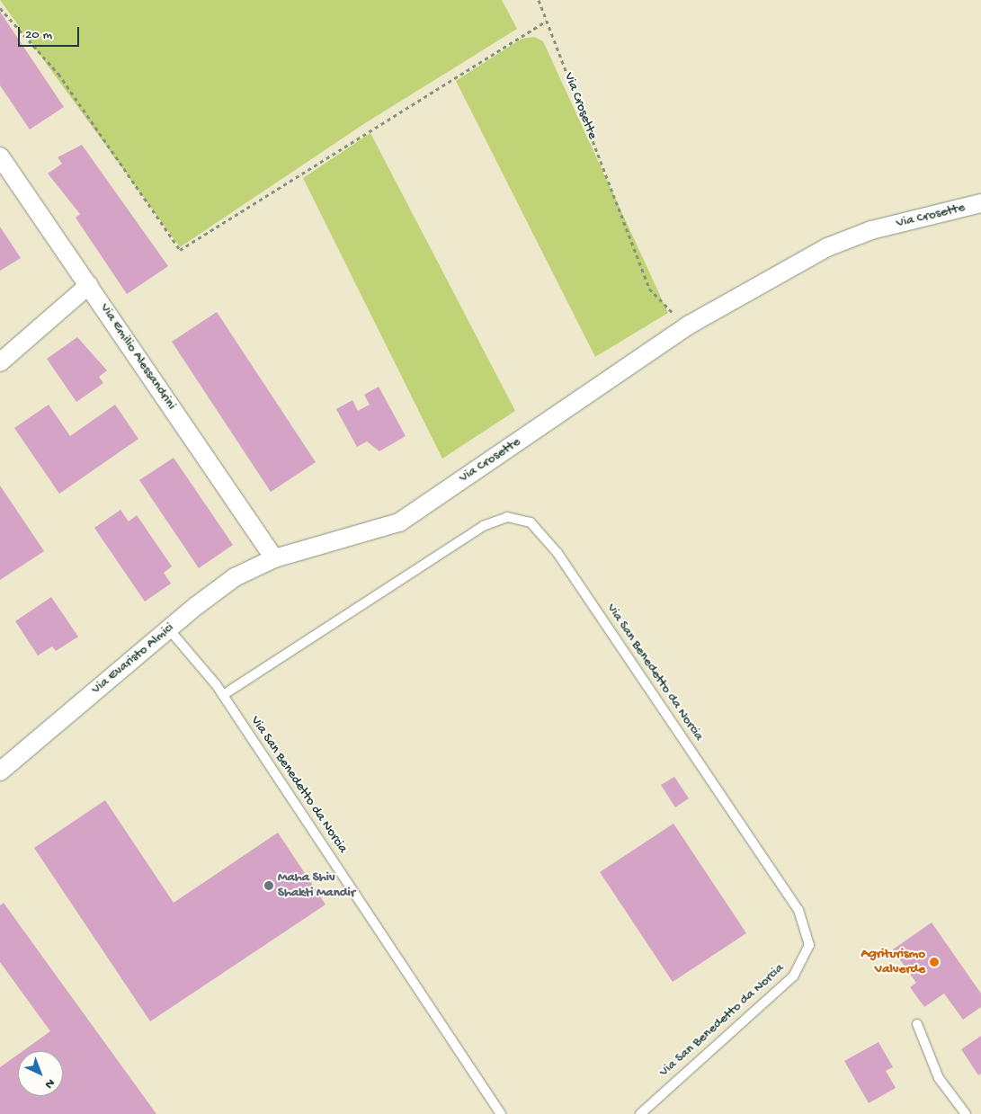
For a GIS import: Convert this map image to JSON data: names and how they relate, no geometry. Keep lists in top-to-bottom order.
{
  "streets": {
    "street": ["Via Crosette", "Via Emilio Alessandrini", "Via Evaristo Almici"],
    "lane": ["Via San Benedetto da Norcia"]
  },
  "crossings": [
    ["Via Crosette", "Via Emilio Alessandrini"],
    ["Via Crosette", "Via Evaristo Almici"],
    ["Via Emilio Alessandrini", "Via Evaristo Almici"],
    ["Via Evaristo Almici", "Via San Benedetto da Norcia"]
  ],
  "places": ["Maha Shiv Shakti Mandir", "Agriturismo Valverde"],
  "scale_bar": "20 m",
  "north": "bottom right"
}
